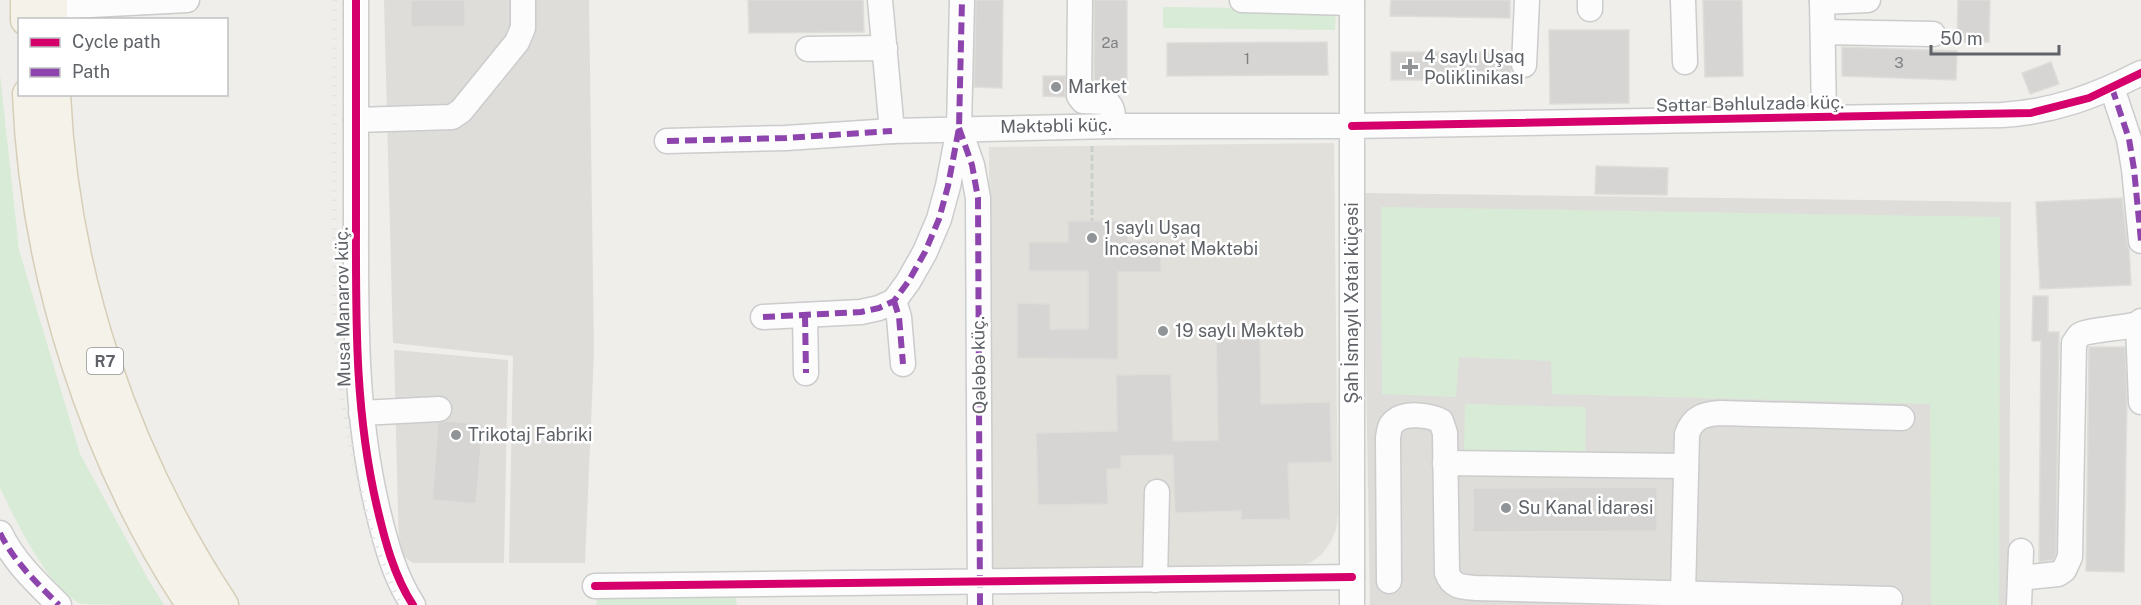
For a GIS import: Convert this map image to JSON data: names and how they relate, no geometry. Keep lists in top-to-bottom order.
{
  "streets": {
    "main road": ["R7"],
    "street": [
      "Səttar Bəhlulzadə küç.",
      "Məktəbli küç.",
      "Şah İsmayıl Xətai küçəsi",
      "Musa Manarov küç.",
      "Qələbə küç."
    ]
  },
  "crossings": [
    ["Səttar Bəhlulzadə küç.", "Məktəbli küç."],
    ["Səttar Bəhlulzadə küç.", "Şah İsmayıl Xətai küçəsi"],
    ["Məktəbli küç.", "Şah İsmayıl Xətai küçəsi"],
    ["Məktəbli küç.", "Qələbə küç."]
  ],
  "places": {
    "health": ["4 saylı Uşaq Poliklinikası"],
    "other": [
      "Market",
      "1 saylı Uşaq İncəsənət Məktəbi",
      "19 saylı Məktəb",
      "Trikotaj Fabriki",
      "Su Kanal İdarəsi"
    ]
  },
  "house_numbers": ["2a", "1", "3"],
  "legend": ["Cycle path", "Path"],
  "scale_bar": "50 m"
}
